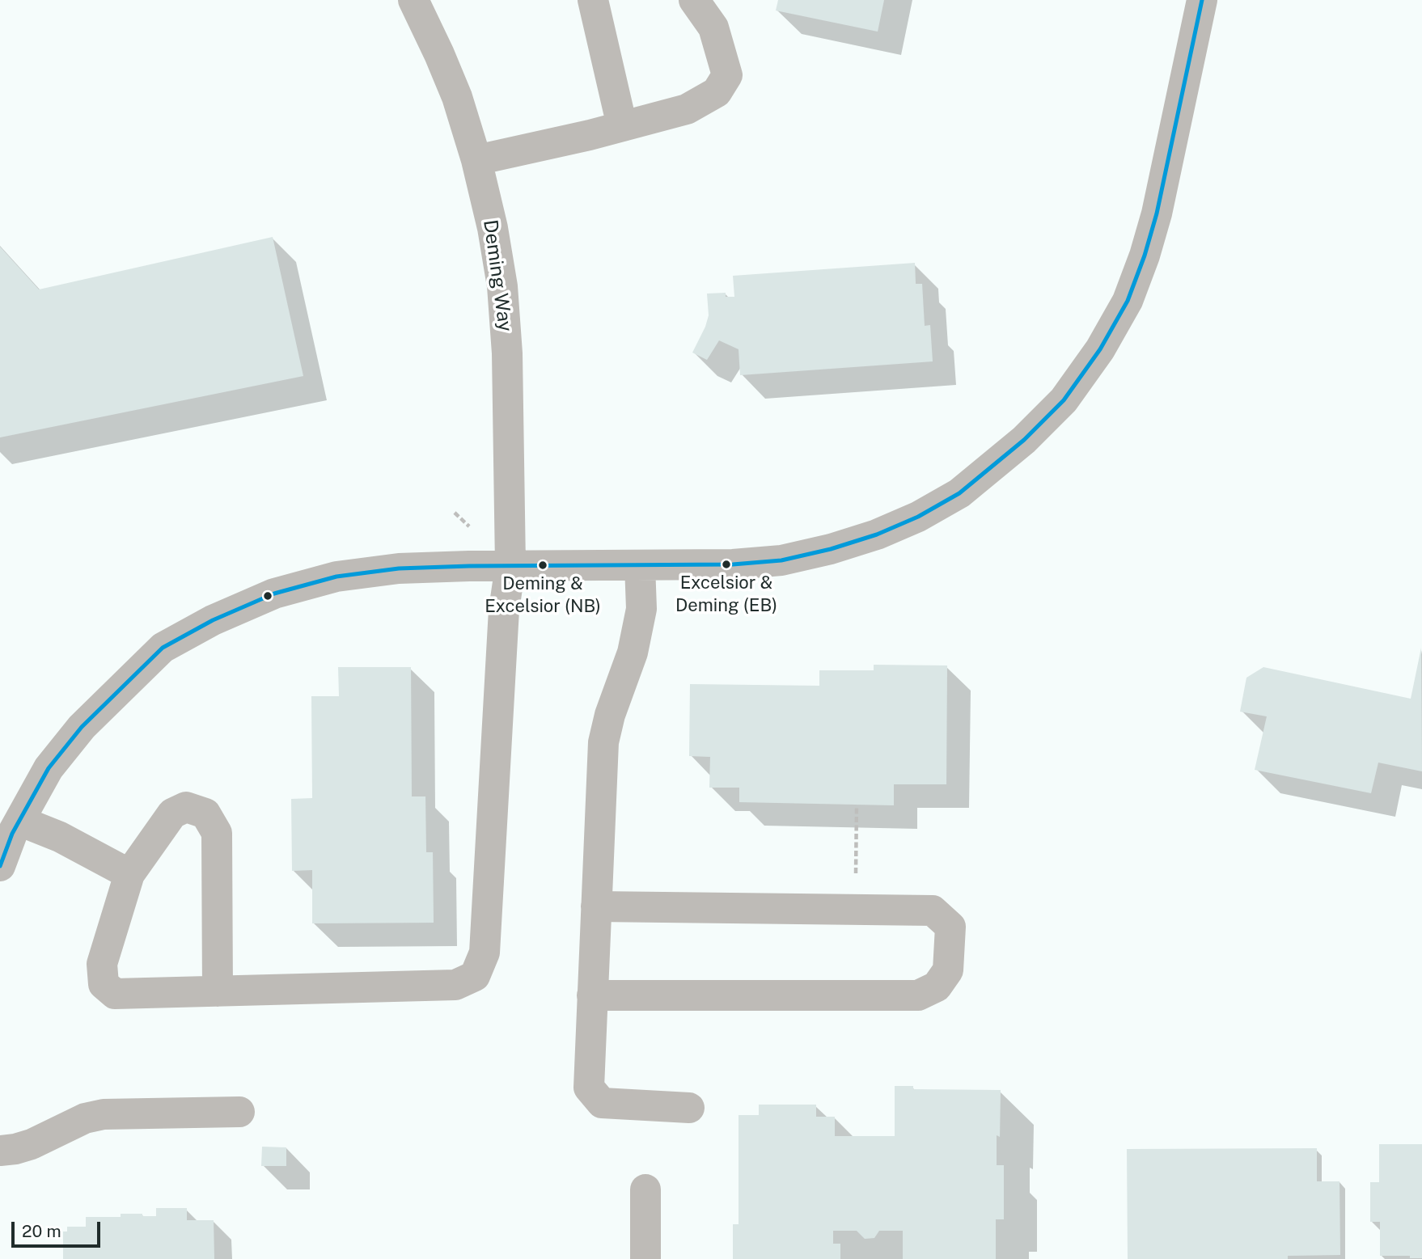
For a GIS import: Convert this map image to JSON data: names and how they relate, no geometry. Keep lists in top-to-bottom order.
{
  "streets": {
    "street": ["Deming Way"]
  },
  "places": ["Excelsior & Deming (EB)", "Deming & Excelsior (NB)"],
  "scale_bar": "20 m"
}
